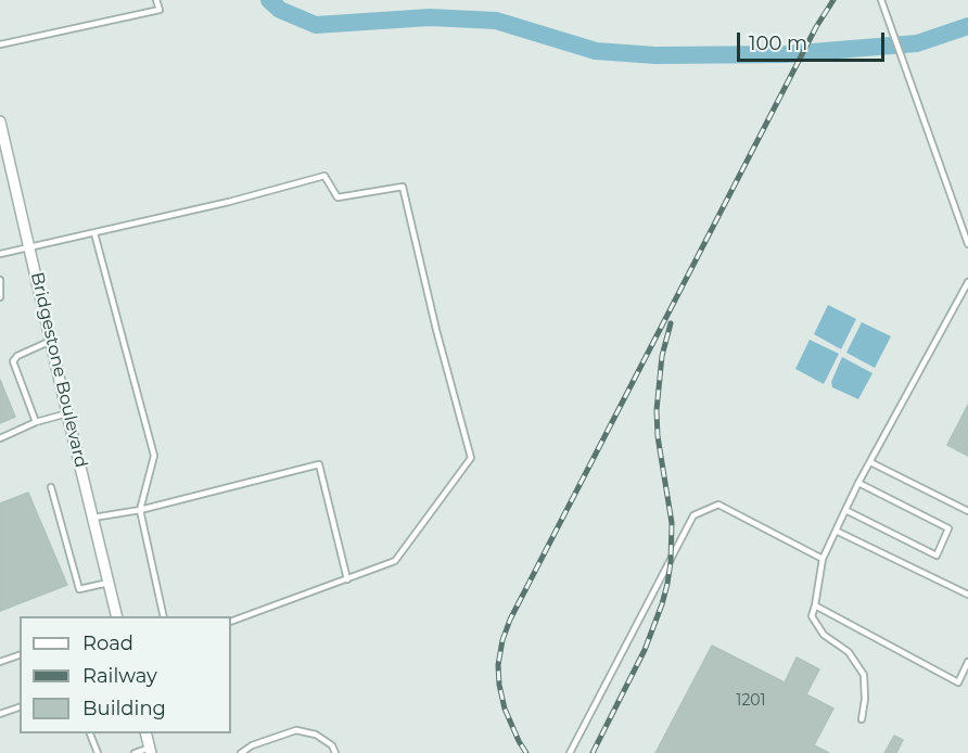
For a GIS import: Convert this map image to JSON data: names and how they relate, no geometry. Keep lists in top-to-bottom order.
{
  "streets": {
    "street": ["Bridgestone Boulevard"]
  },
  "house_numbers": ["1201"],
  "legend": ["Road", "Railway", "Building"],
  "scale_bar": "100 m"
}
